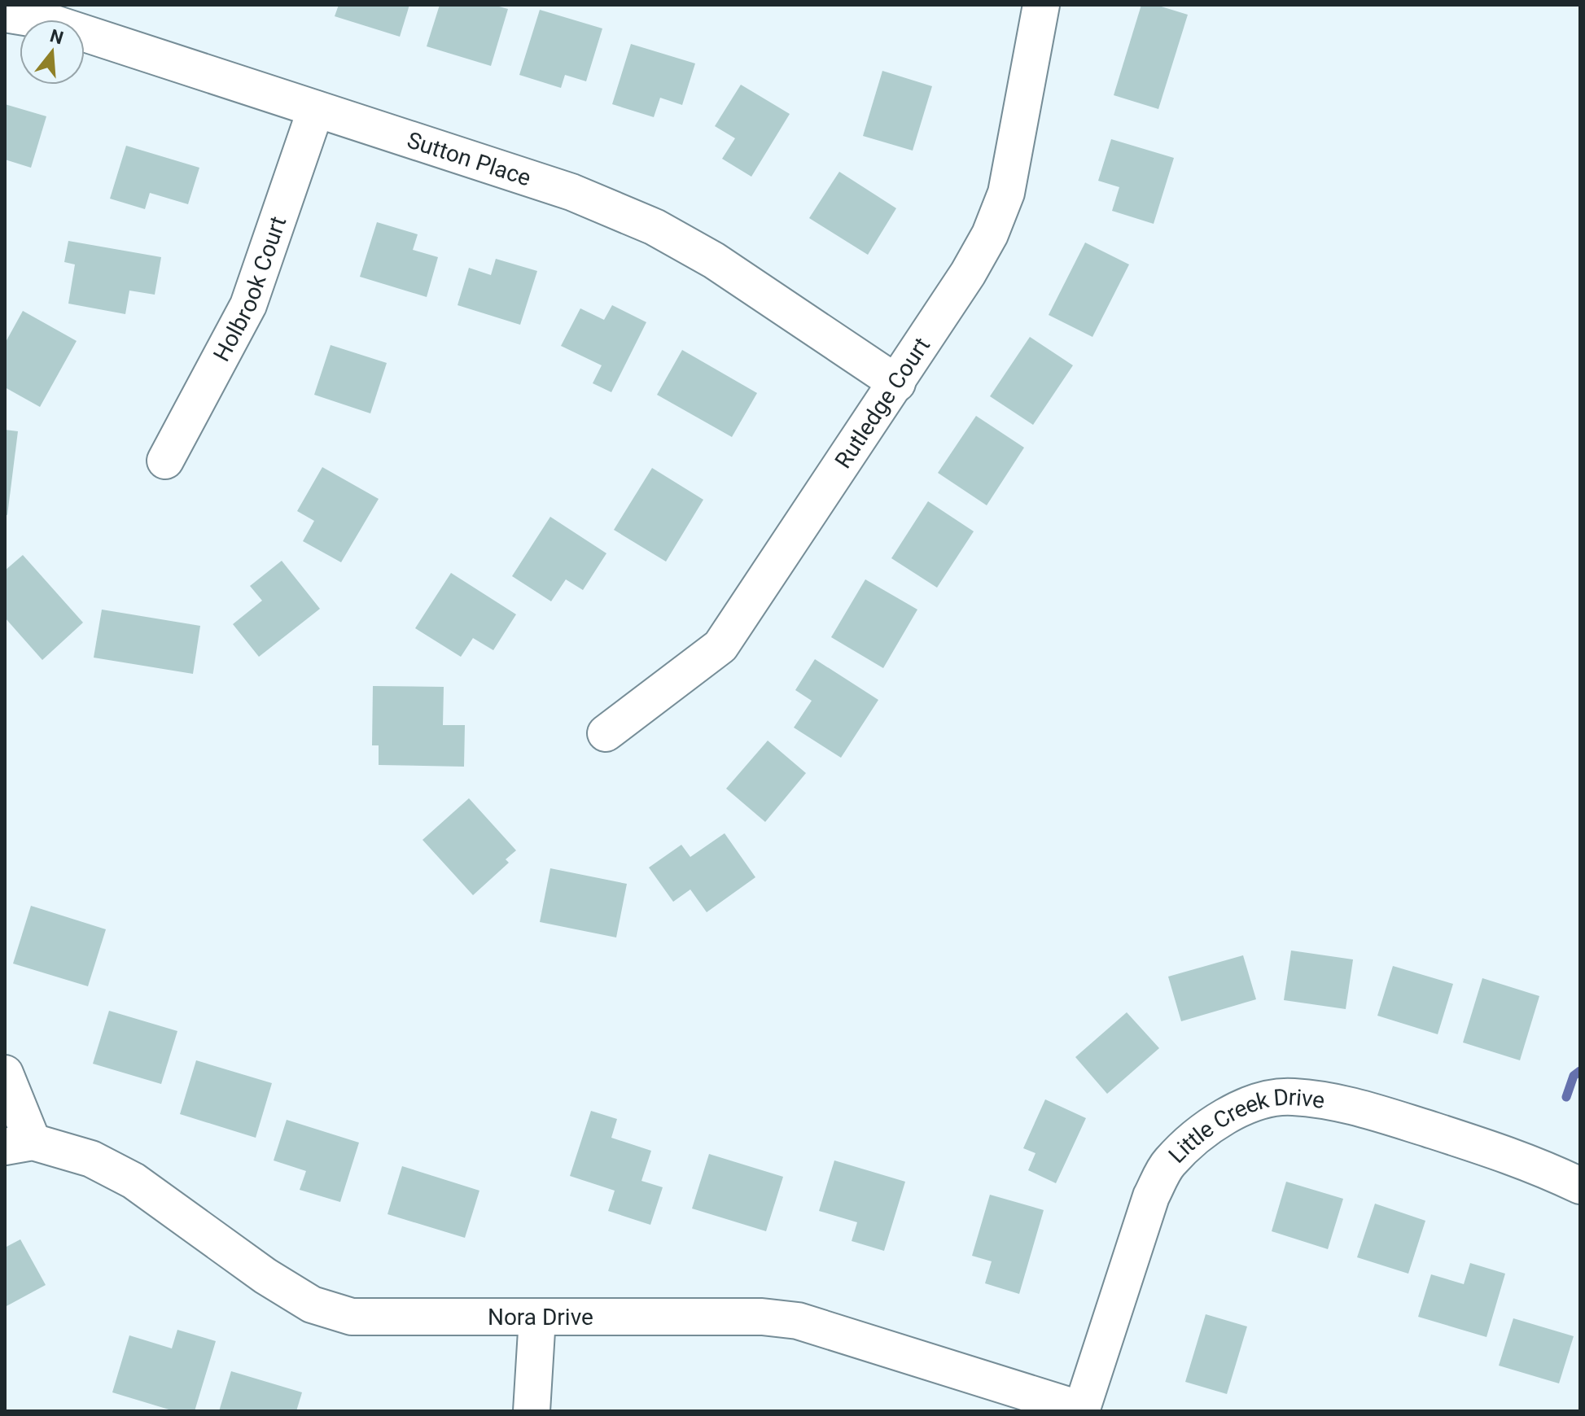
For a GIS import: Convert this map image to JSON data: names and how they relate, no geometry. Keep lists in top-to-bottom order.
{
  "streets": {
    "street": [
      "Sutton Place",
      "Holbrook Court",
      "Rutledge Court",
      "Little Creek Drive",
      "Nora Drive"
    ]
  },
  "crossings": [
    ["Sutton Place", "Holbrook Court"],
    ["Sutton Place", "Rutledge Court"],
    ["Little Creek Drive", "Nora Drive"]
  ],
  "north": "top"
}
